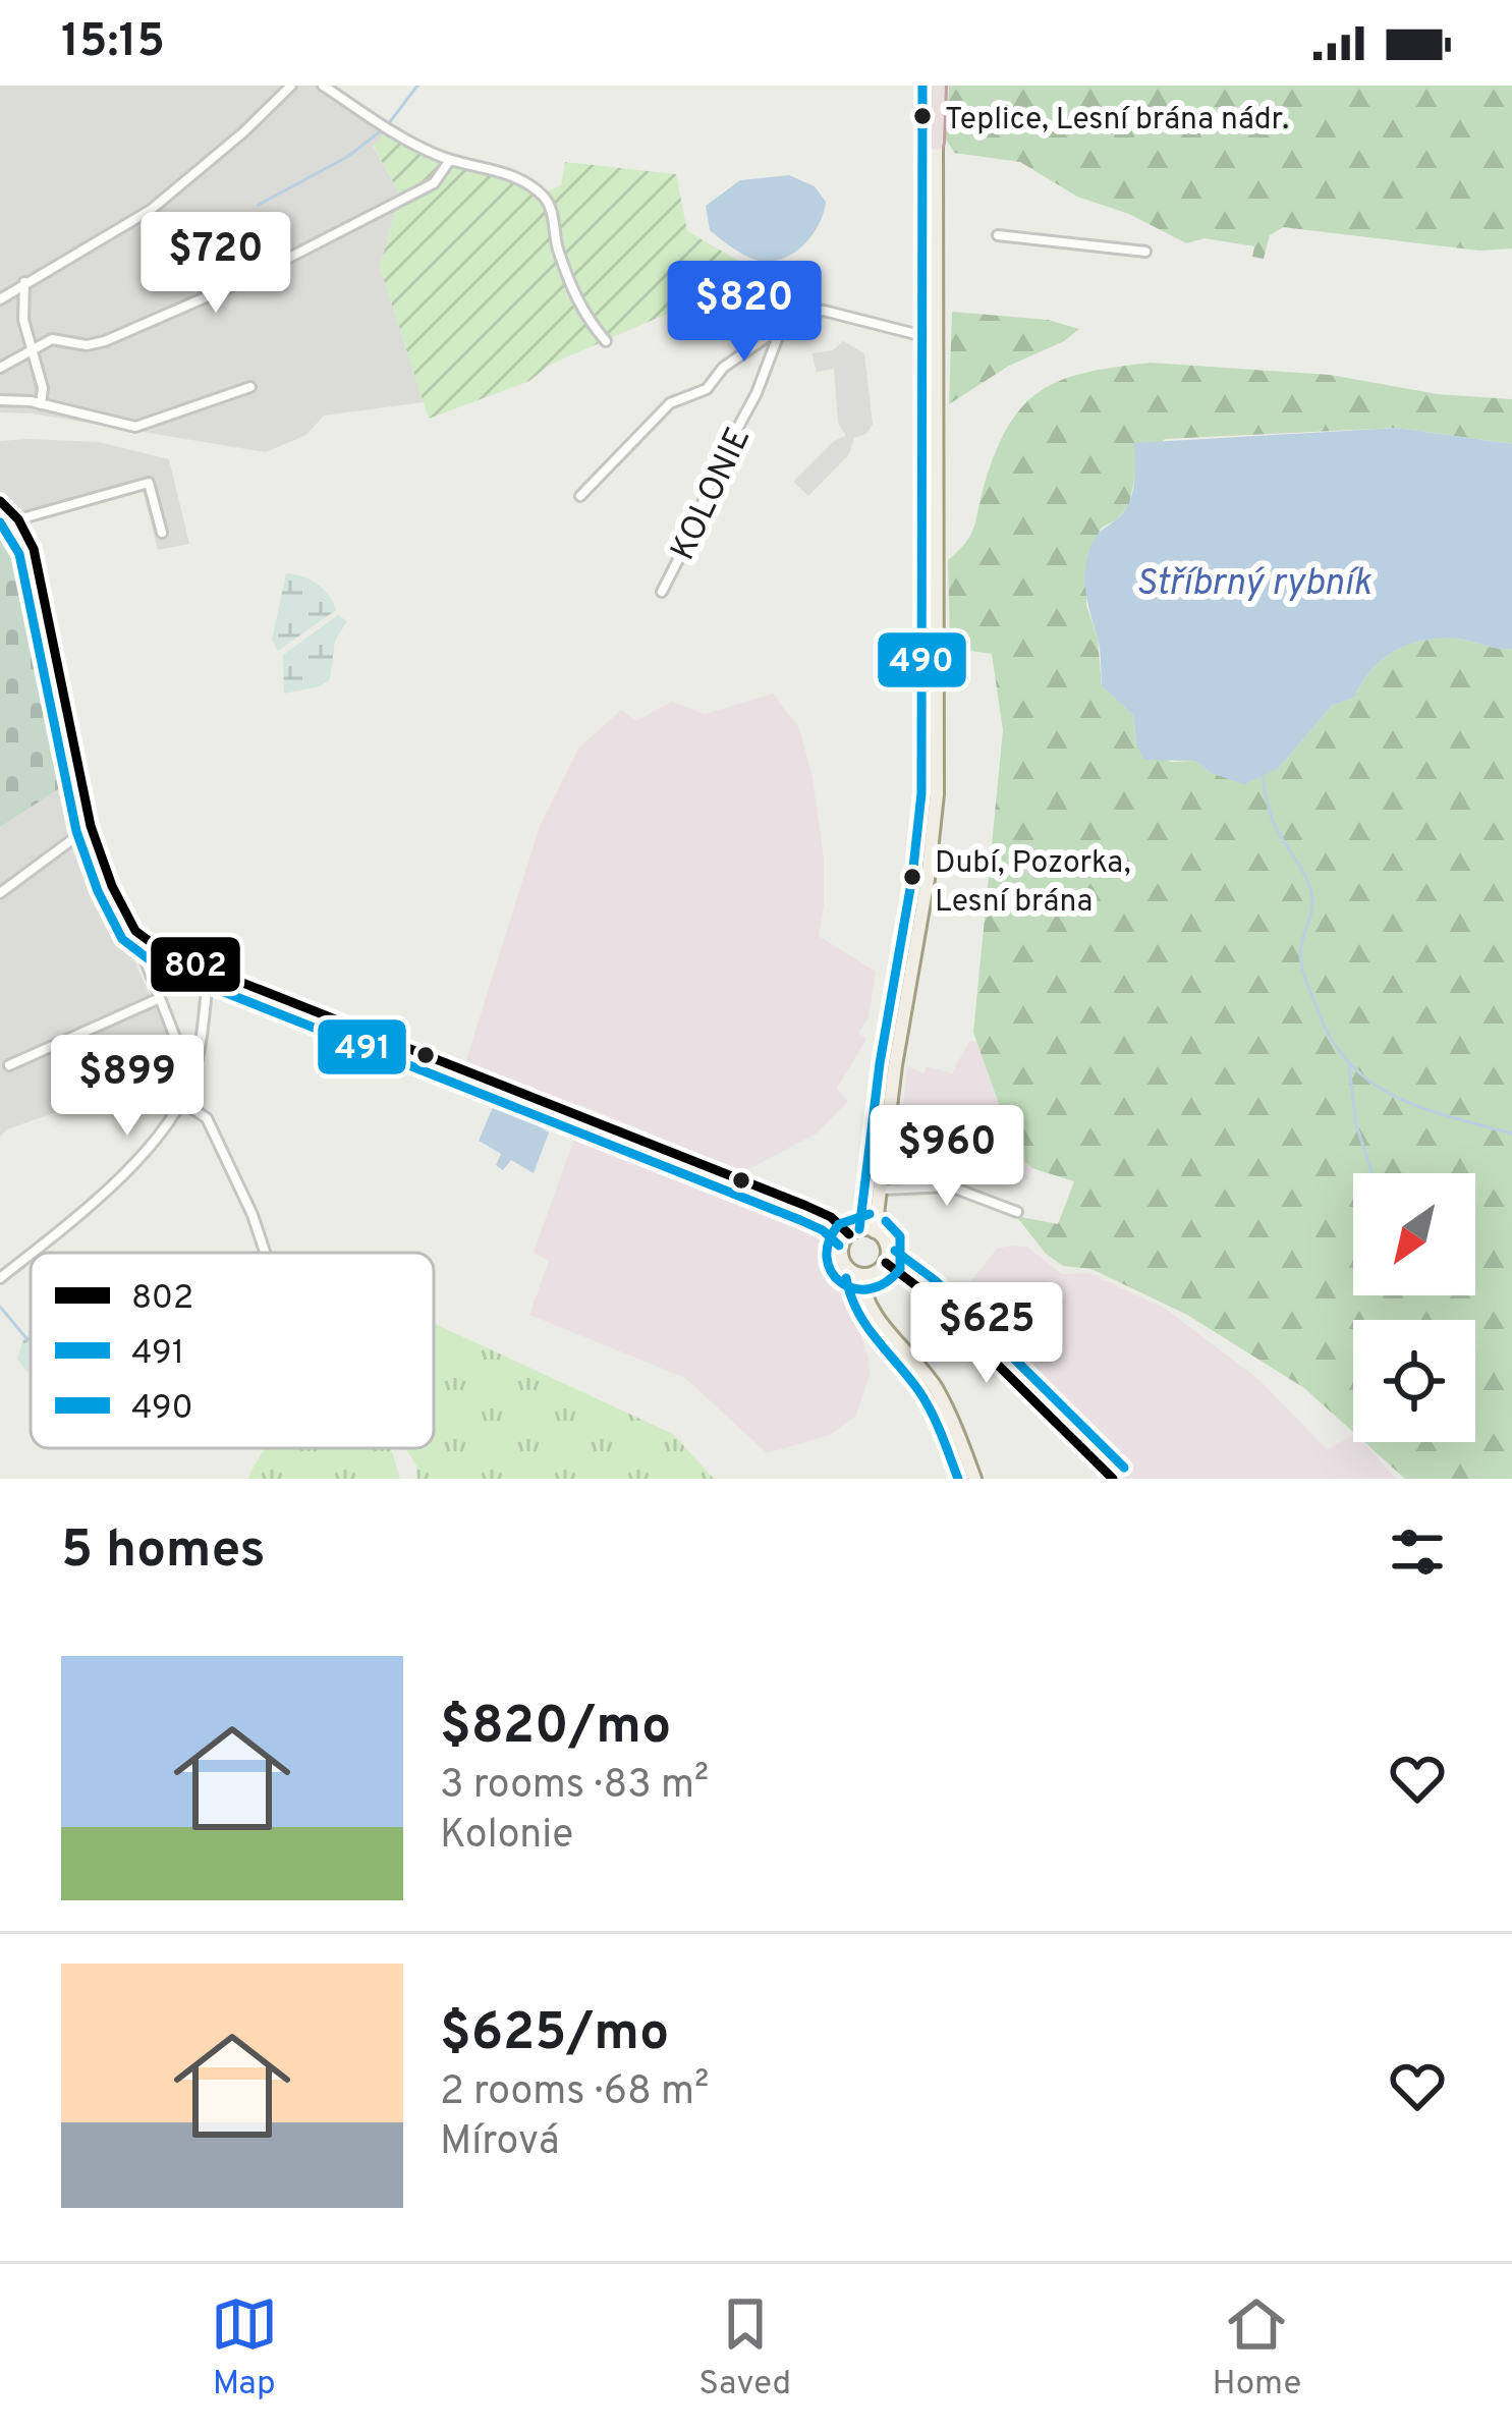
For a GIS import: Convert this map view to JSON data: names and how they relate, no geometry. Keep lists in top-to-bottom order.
{
  "streets": {
    "street": ["KOLONIE"]
  },
  "water": ["Stříbrný rybník"],
  "places": ["Teplice, Lesní brána nádr.", "Dubí, Pozorka, Lesní brána"],
  "lines": ["transit line 490", "transit line 802", "transit line 491"],
  "legend": ["802", "491", "490"],
  "north": "bottom left",
  "page": {
    "status": "15:15",
    "price": [
      "$720",
      "$820",
      "$899",
      "$960",
      "$625"
    ],
    "heading": "5 homes",
    "list": [
      {
        "name": "$820/mo",
        "note": "3 rooms · 83 m² · Kolonie"
      },
      {
        "name": "$625/mo",
        "note": "2 rooms · 68 m² · Mírová"
      }
    ],
    "tabs": ["Map", "Saved", "Home"]
  }
}
